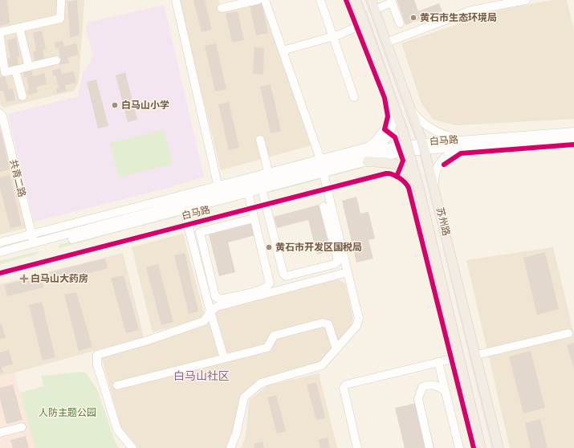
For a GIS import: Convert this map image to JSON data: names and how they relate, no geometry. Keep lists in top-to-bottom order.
{
  "streets": {
    "main road": ["苏州路"],
    "street": ["白马路", "共青二路"]
  },
  "crossings": [
    ["白马路", "共青二路"],
    ["白马路", "苏州路"]
  ],
  "districts": ["白马山社区"],
  "parks": ["人防主题公园"],
  "places": {
    "other": ["黄石市生态环境局", "白马山小学", "黄石市开发区国税局"],
    "health": ["白马山大药房"]
  }
}
